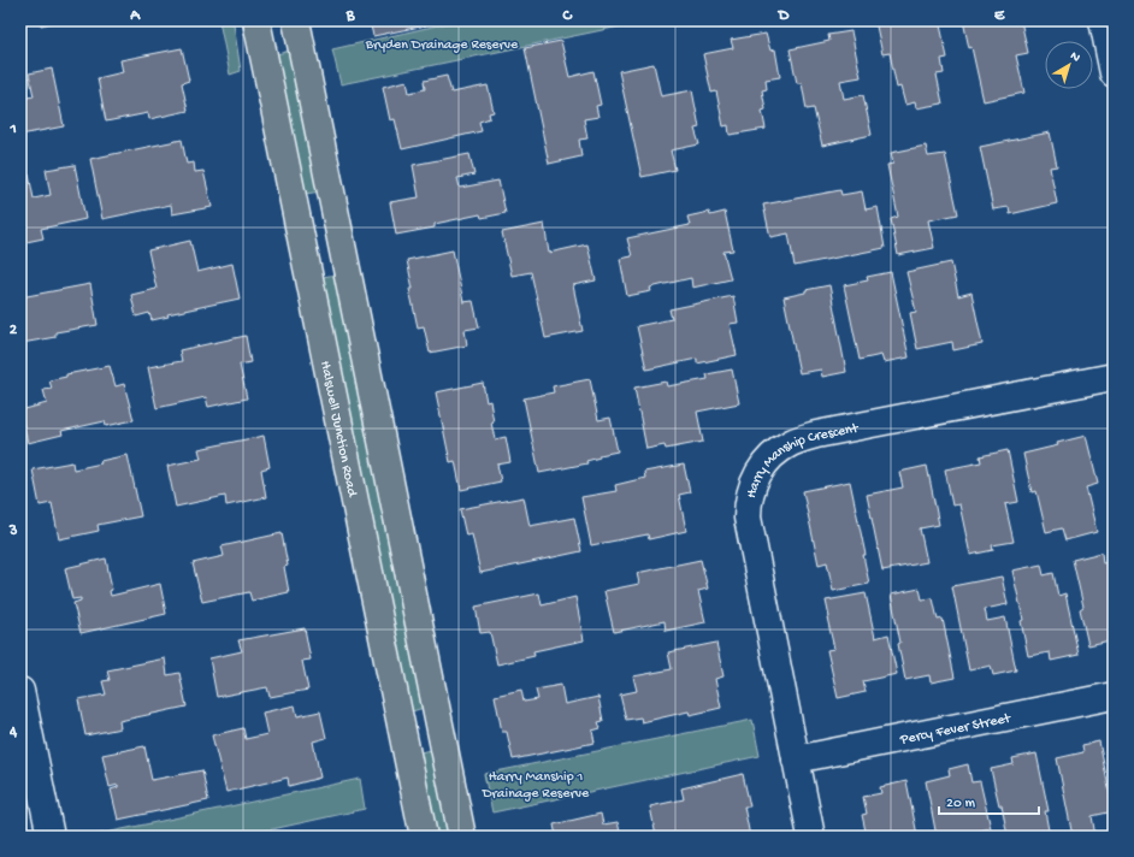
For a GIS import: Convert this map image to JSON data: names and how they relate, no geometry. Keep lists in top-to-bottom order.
{
  "streets": {
    "main road": ["Halswell Junction Road"],
    "street": ["Harry Manship Crescent", "Percy Fever Street"]
  },
  "crossings": [
    ["Harry Manship Crescent", "Percy Fever Street"]
  ],
  "parks": ["Bryden Drainage Reserve", "Harry Manship 1 Drainage Reserve"],
  "scale_bar": "20 m",
  "north": "top right",
  "grid": {
    "columns": [
      "A",
      "B",
      "C",
      "D",
      "E"
    ],
    "rows": [
      "1",
      "2",
      "3",
      "4"
    ]
  }
}
